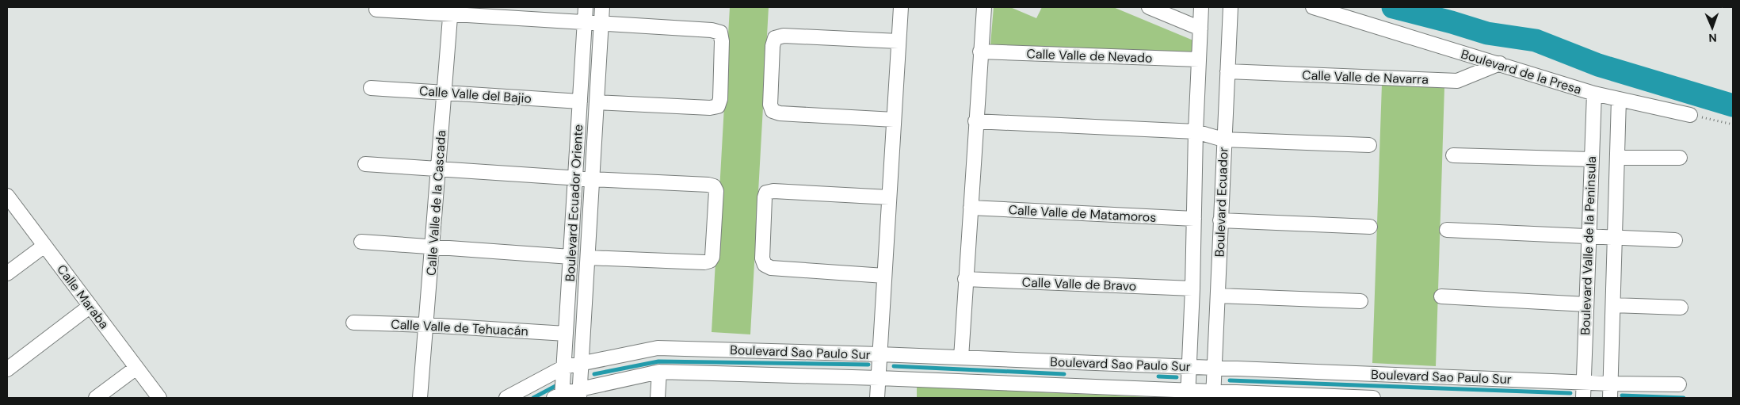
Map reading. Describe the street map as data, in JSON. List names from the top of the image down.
{
  "streets": {
    "street": [
      "Calle Valle de Nevado",
      "Boulevard de la Presa",
      "Calle Valle de Navarra",
      "Calle Valle del Bajio",
      "Boulevard Ecuador",
      "Calle Valle de la Cascada",
      "Boulevard Ecuador Oriente",
      "Calle Valle de Matamoros",
      "Boulevard Valle de la Peninsula",
      "Calle Valle de Bravo",
      "Calle Maraba",
      "Calle Valle de Tehuacán",
      "Boulevard Sao Paulo Sur"
    ]
  },
  "crossings": [
    ["Calle Valle de Nevado", "Boulevard Ecuador"],
    ["Boulevard de la Presa", "Calle Valle de Navarra"],
    ["Boulevard de la Presa", "Boulevard Valle de la Peninsula"],
    ["Calle Valle de Navarra", "Boulevard Ecuador"],
    ["Calle Valle del Bajio", "Calle Valle de la Cascada"],
    ["Calle Valle del Bajio", "Boulevard Ecuador Oriente"],
    ["Boulevard Ecuador", "Calle Valle de Matamoros"],
    ["Boulevard Ecuador", "Calle Valle de Bravo"],
    ["Boulevard Ecuador", "Boulevard Sao Paulo Sur"],
    ["Calle Valle de la Cascada", "Calle Valle de Tehuacán"],
    ["Boulevard Ecuador Oriente", "Calle Valle de Tehuacán"],
    ["Boulevard Ecuador Oriente", "Boulevard Sao Paulo Sur"],
    ["Boulevard Valle de la Peninsula", "Boulevard Sao Paulo Sur"]
  ],
  "north": "bottom"
}
